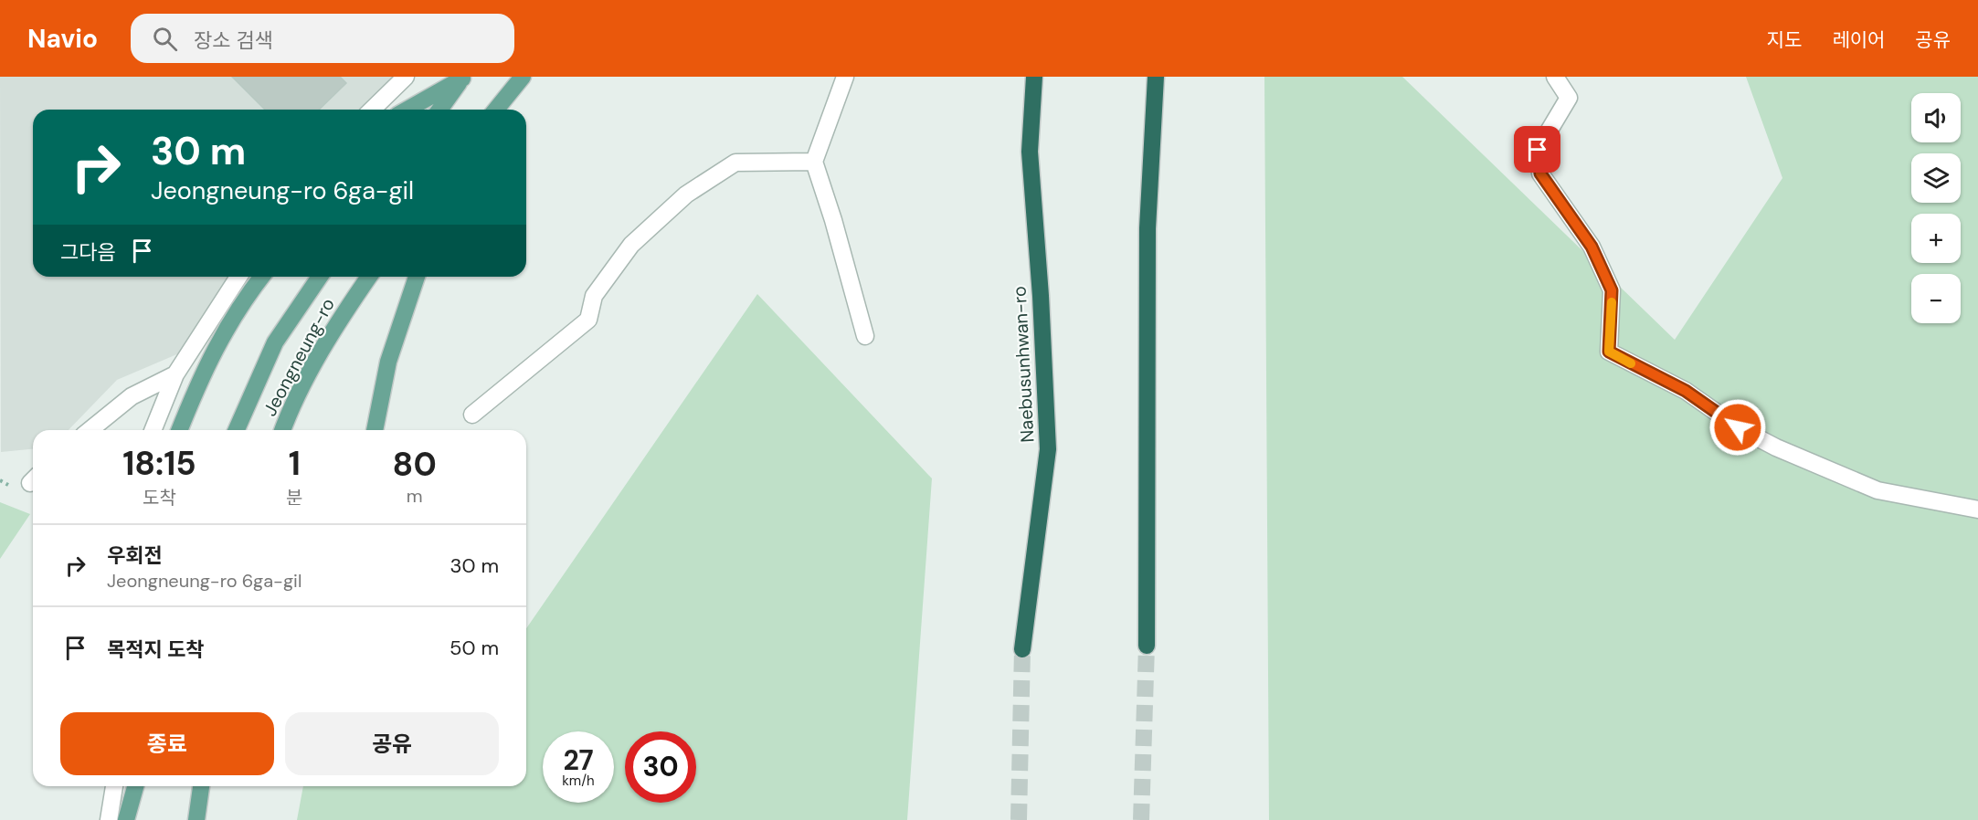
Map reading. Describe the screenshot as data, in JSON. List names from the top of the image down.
{
  "streets": {
    "highway": ["Naebusunhwan-ro"],
    "main road": ["Jeongneung-ro"]
  },
  "page": {
    "header": "Navio",
    "search": "장소 검색",
    "nav": ["지도", "레이어", "공유"],
    "map_buttons": ["+", "−"],
    "turn": ["30 m", "Jeongneung-ro 6ga-gil"],
    "then": "그다음",
    "eta": [
      "18:15",
      "도착",
      "1",
      "분",
      "80",
      "m"
    ],
    "list": [
      {
        "name": "우회전",
        "note": "Jeongneung-ro 6ga-gil",
        "value": "30 m"
      },
      {
        "name": "목적지 도착",
        "value": "50 m"
      }
    ],
    "buttons": ["종료", "공유"],
    "speed": "27 km/h",
    "limit": "30"
  }
}
